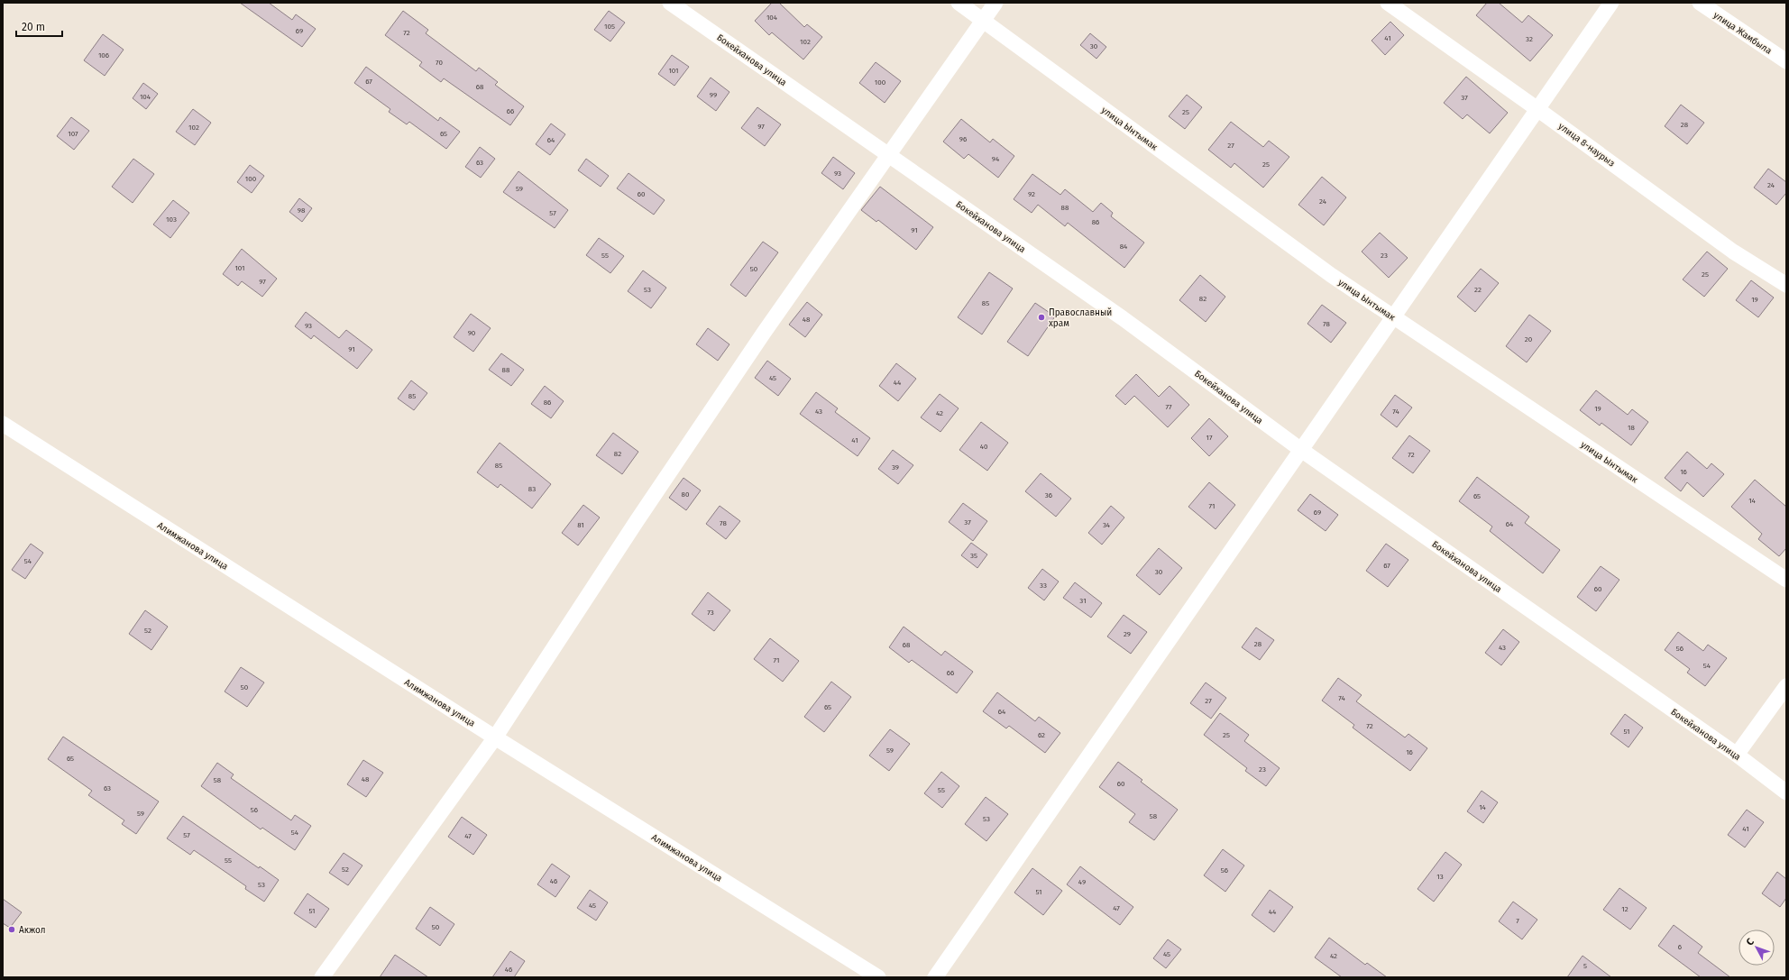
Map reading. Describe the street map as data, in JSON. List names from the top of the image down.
{
  "streets": {
    "street": [
      "улица Жамбыла",
      "Бокейханова улица",
      "улица Ынтымак",
      "улица 8-наурыз",
      "Алимжанова улица"
    ]
  },
  "places": ["Православный храм", "Акжол"],
  "house_numbers": [
    "104",
    "105",
    "69",
    "72",
    "41",
    "32",
    "102",
    "30",
    "106",
    "70",
    "101",
    "67",
    "100",
    "68",
    "99",
    "104",
    "37",
    "66",
    "25",
    "28",
    "97",
    "102",
    "107",
    "65",
    "96",
    "64",
    "27",
    "94",
    "63",
    "25",
    "93",
    "100",
    "24",
    "59",
    "60",
    "92",
    "24",
    "88",
    "98",
    "57",
    "103",
    "86",
    "91",
    "84",
    "55",
    "23",
    "101",
    "50",
    "25",
    "97",
    "53",
    "22",
    "82",
    "19",
    "85",
    "48",
    "78",
    "93",
    "90",
    "20",
    "91",
    "88",
    "45",
    "44",
    "85",
    "86",
    "77",
    "19",
    "43",
    "74",
    "42",
    "18",
    "17",
    "41",
    "40",
    "82",
    "72",
    "85",
    "39",
    "16",
    "83",
    "80",
    "36",
    "65",
    "14",
    "71",
    "69",
    "37",
    "78",
    "64",
    "81",
    "34",
    "35",
    "54",
    "67",
    "30",
    "33",
    "60",
    "31",
    "73",
    "52",
    "29",
    "28",
    "68",
    "43",
    "56",
    "71",
    "54",
    "66",
    "50",
    "74",
    "27",
    "65",
    "64",
    "72",
    "51",
    "62",
    "25",
    "59",
    "16",
    "65",
    "23",
    "48",
    "58",
    "60",
    "63",
    "55",
    "14",
    "56",
    "59",
    "58",
    "53",
    "41",
    "54",
    "57",
    "47",
    "55",
    "52",
    "56",
    "13",
    "46",
    "49",
    "53",
    "51",
    "45",
    "47",
    "12",
    "51",
    "44",
    "7",
    "50",
    "6",
    "45",
    "42",
    "5",
    "46"
  ],
  "scale_bar": "20 m",
  "north": "top left"
}
